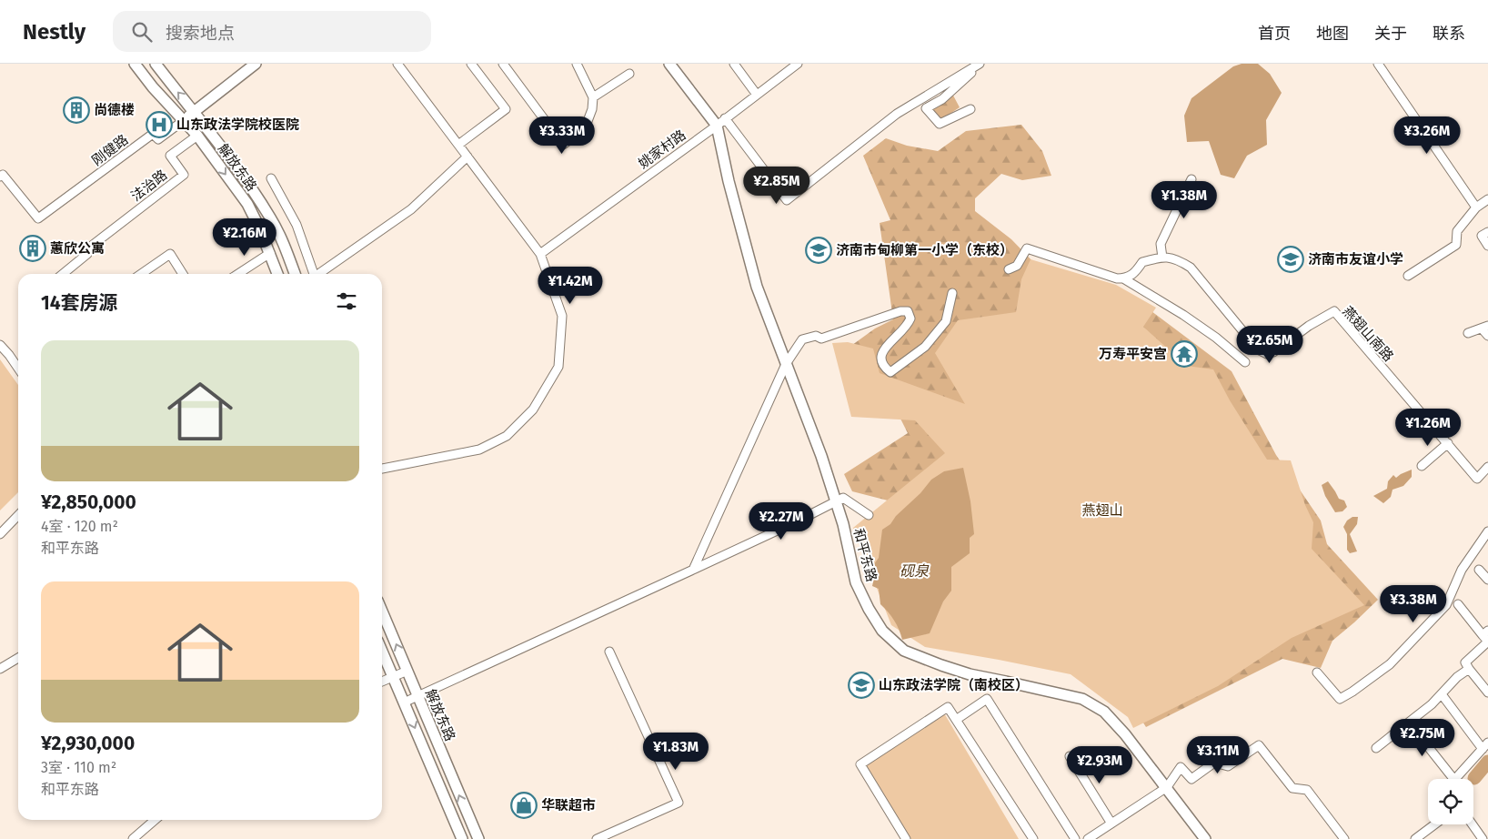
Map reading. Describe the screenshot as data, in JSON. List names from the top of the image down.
{
  "streets": {
    "main road": ["解放东路", "和平东路"],
    "street": [
      "姚家村路",
      "刚健路",
      "法治路",
      "燕翅山南路"
    ]
  },
  "crossings": [
    ["姚家村路", "和平东路"],
    ["刚健路", "解放东路"],
    ["解放东路", "法治路"]
  ],
  "water": ["砚泉"],
  "parks": ["燕翅山"],
  "places": {
    "building": ["尚德楼", "蕙欣公寓"],
    "hospital": ["山东政法学院校医院"],
    "school or university": ["济南市甸柳第一小学（东校）", "济南市友谊小学", "山东政法学院（南校区）"],
    "temple": ["万寿平安宫"],
    "shop": ["华联超市"]
  },
  "page": {
    "header": "Nestly",
    "search": "搜索地点",
    "nav": [
      "首页",
      "地图",
      "关于",
      "联系"
    ],
    "price": [
      "¥3.33M",
      "¥3.26M",
      "¥2.85M",
      "¥1.38M",
      "¥2.16M",
      "¥1.42M",
      "¥2.65M",
      "¥1.26M",
      "¥2.27M",
      "¥3.38M",
      "¥2.75M",
      "¥1.83M",
      "¥3.11M",
      "¥2.93M"
    ],
    "heading": "14套房源",
    "list": [
      {
        "name": "¥2,850,000",
        "note": "4室 · 120 m² · 和平东路"
      },
      {
        "name": "¥2,930,000",
        "note": "3室 · 110 m² · 和平东路"
      }
    ]
  }
}
